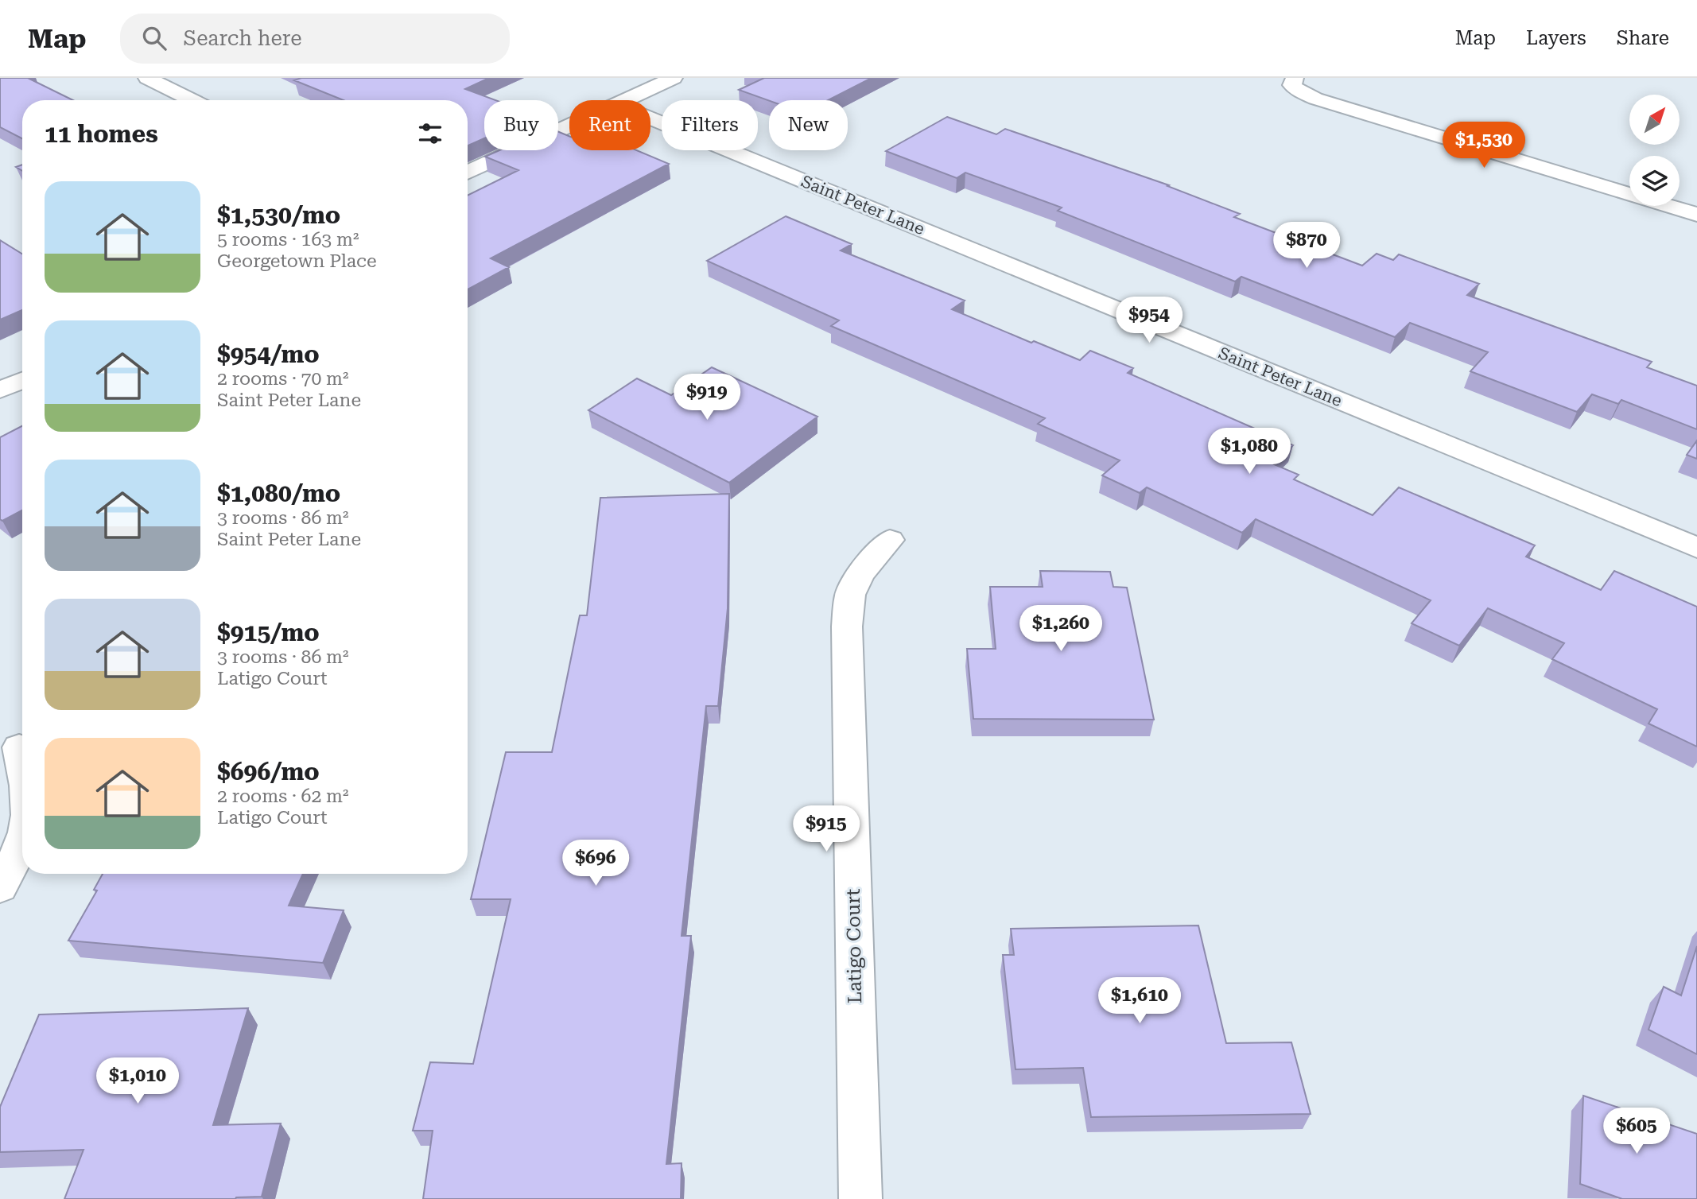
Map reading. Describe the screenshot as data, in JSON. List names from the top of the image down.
{
  "streets": {
    "street": ["Saint Peter Lane", "Latigo Court"]
  },
  "north": "top right",
  "page": {
    "header": "Map",
    "search": "Search here",
    "nav": ["Map", "Layers", "Share"],
    "chip": [
      "Buy",
      "Rent",
      "Filters",
      "New"
    ],
    "heading": "11 homes",
    "price": [
      "$1,530",
      "$870",
      "$954",
      "$919",
      "$1,080",
      "$1,260",
      "$915",
      "$696",
      "$1,610",
      "$1,010",
      "$605"
    ],
    "list": [
      {
        "name": "$1,530/mo",
        "note": "5 rooms · 163 m² · Georgetown Place"
      },
      {
        "name": "$954/mo",
        "note": "2 rooms · 70 m² · Saint Peter Lane"
      },
      {
        "name": "$1,080/mo",
        "note": "3 rooms · 86 m² · Saint Peter Lane"
      },
      {
        "name": "$915/mo",
        "note": "3 rooms · 86 m² · Latigo Court"
      },
      {
        "name": "$696/mo",
        "note": "2 rooms · 62 m² · Latigo Court"
      }
    ]
  }
}
